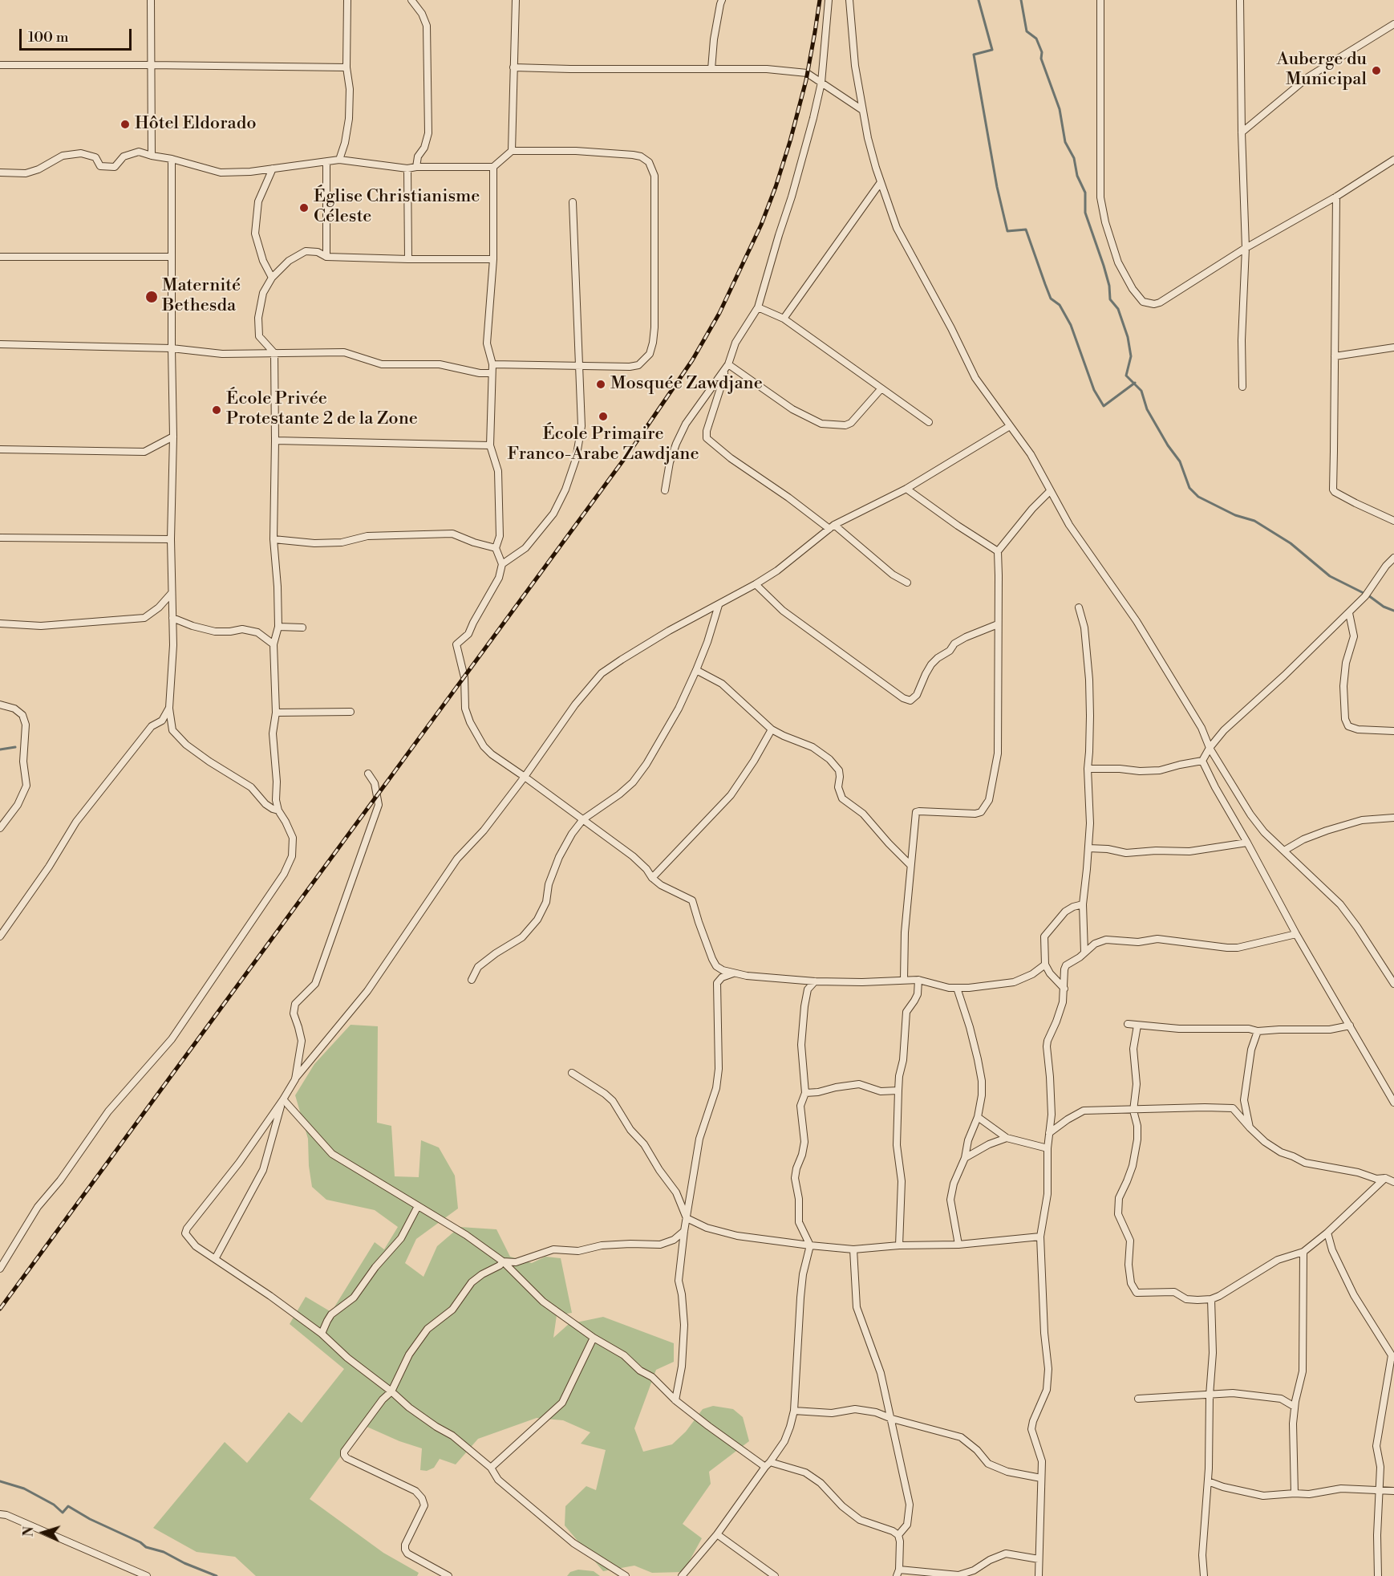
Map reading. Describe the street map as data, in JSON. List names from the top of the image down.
{
  "places": [
    "Auberge du Municipal",
    "Hôtel Eldorado",
    "Église Christianisme Céleste",
    "Maternité Bethesda",
    "Mosquée Zawdjane",
    "École Privée Protestante 2 de la Zone",
    "École Primaire Franco-Arabe Zawdjane"
  ],
  "scale_bar": "100 m",
  "north": "left"
}
